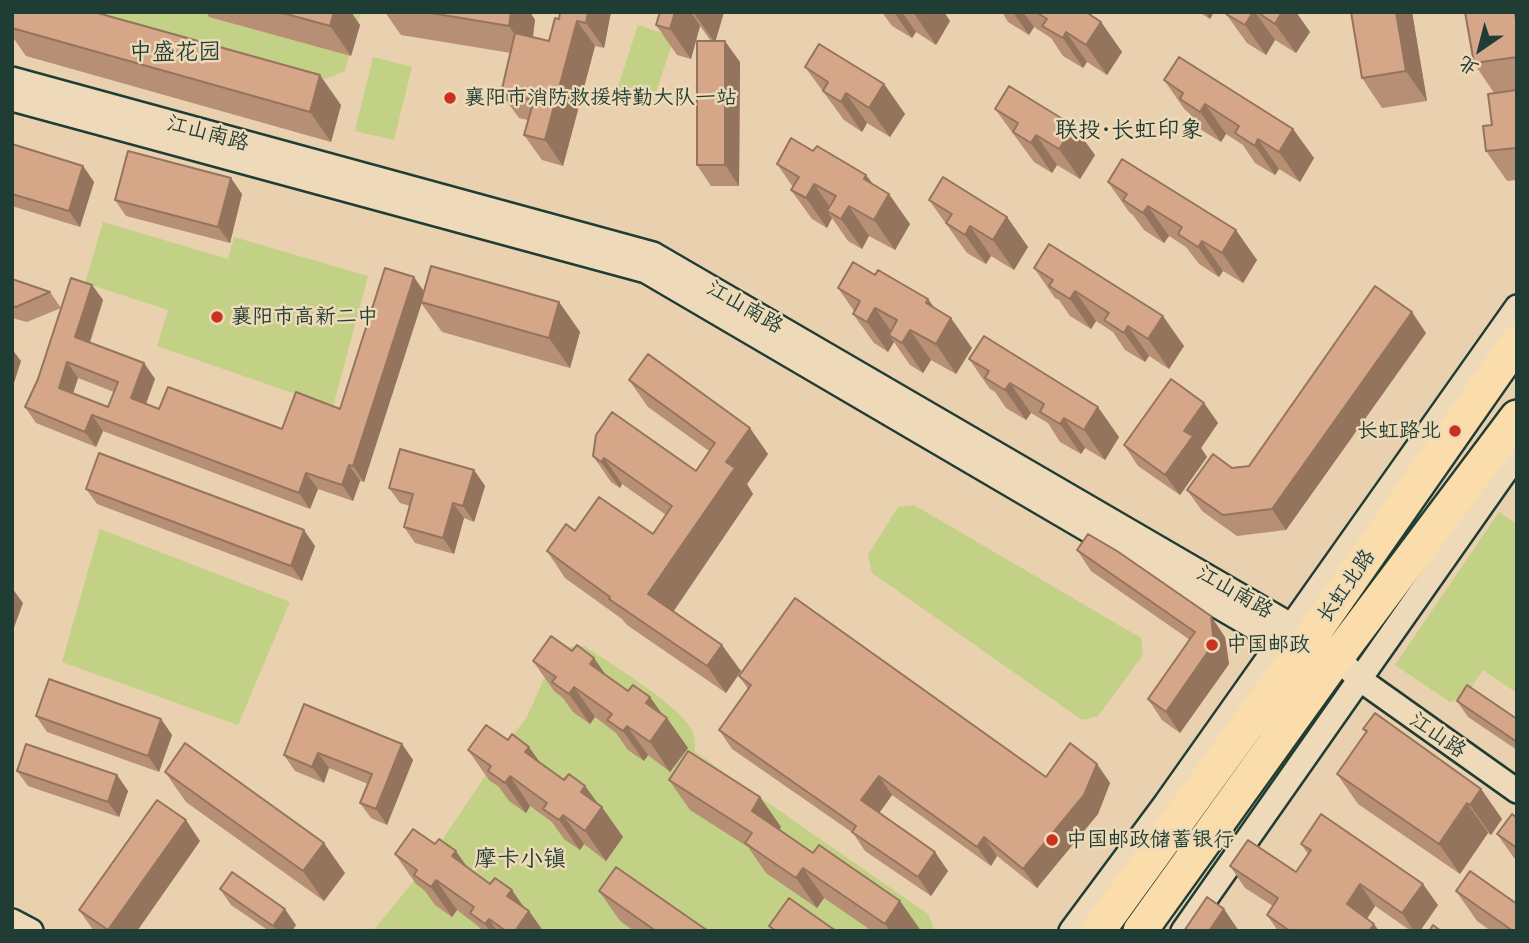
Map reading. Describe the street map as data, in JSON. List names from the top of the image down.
{
  "streets": {
    "highway": ["长虹北路"],
    "street": ["江山南路", "江山路"]
  },
  "crossings": [
    ["江山南路", "长虹北路"],
    ["江山南路", "江山路"],
    ["长虹北路", "江山路"]
  ],
  "districts": ["中盛花园", "联投·长虹印象", "摩卡小镇"],
  "places": [
    "襄阳市消防救援特勤大队一站",
    "襄阳市高新二中",
    "长虹路北",
    "中国邮政",
    "中国邮政储蓄银行"
  ],
  "north": "bottom left"
}
